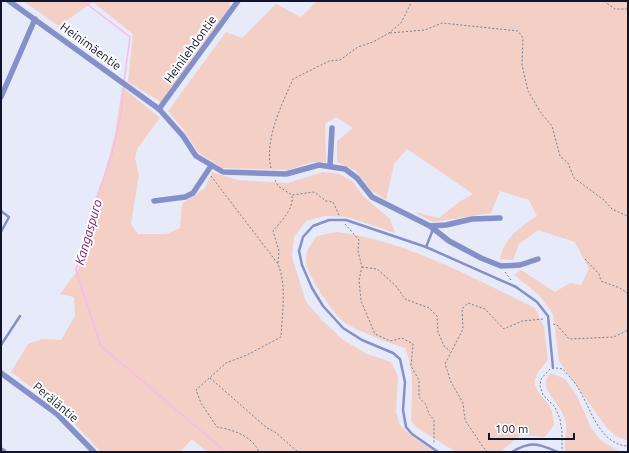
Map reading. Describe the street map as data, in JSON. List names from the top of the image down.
{
  "streets": {
    "street": ["Heinimäentie", "Heinilehdontie", "Peräläntie"]
  },
  "crossings": [
    ["Heinimäentie", "Heinilehdontie"]
  ],
  "water": ["Kangaspuro"],
  "scale_bar": "100 m"
}
